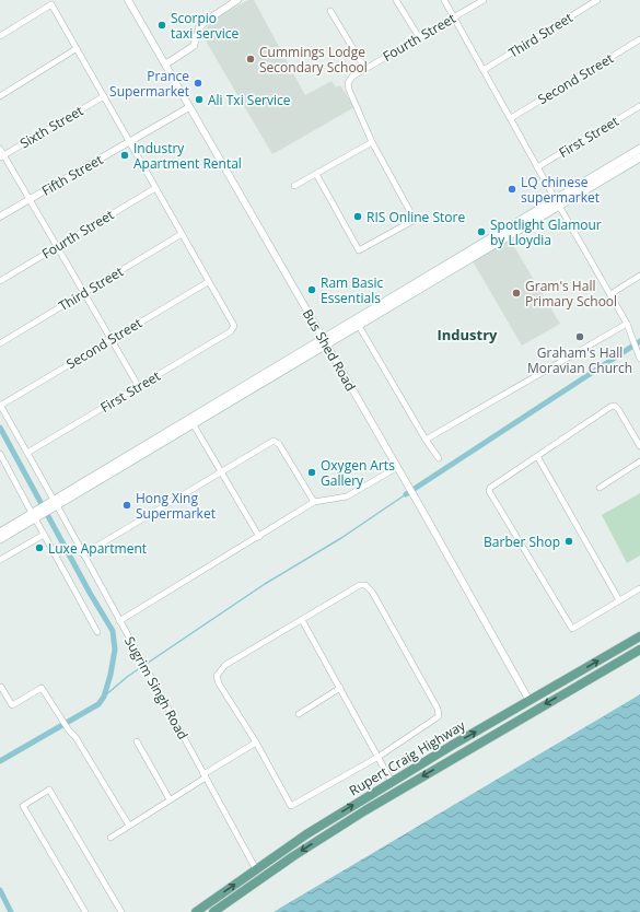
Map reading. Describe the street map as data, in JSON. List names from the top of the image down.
{
  "streets": {
    "main road": ["Rupert Craig Highway"],
    "street": [
      "Third Street",
      "Fourth Street",
      "Second Street",
      "Sixth Street",
      "First Street",
      "Fifth Street",
      "Bus Shed Road",
      "Sugrim Singh Road"
    ]
  },
  "crossings": [
    ["Second Street", "First Street"],
    ["Second Street", "Sugrim Singh Road"],
    ["First Street", "Sugrim Singh Road"],
    ["Fifth Street", "Bus Shed Road"],
    ["Bus Shed Road", "Rupert Craig Highway"],
    ["Sugrim Singh Road", "Rupert Craig Highway"]
  ],
  "districts": ["Industry"],
  "places": [
    "Scorpio taxi service",
    "Cummings Lodge Secondary School",
    "Prance Supermarket",
    "Ali Txi Service",
    "Industry Apartment Rental",
    "LQ chinese supermarket",
    "RIS Online Store",
    "Spotlight Glamour by Lloydia",
    "Ram Basic Essentials",
    "Gram's Hall Primary School",
    "Graham's Hall Moravian Church",
    "Oxygen Arts Gallery",
    "Hong Xing Supermarket",
    "Barber Shop",
    "Luxe Apartment"
  ]
}
